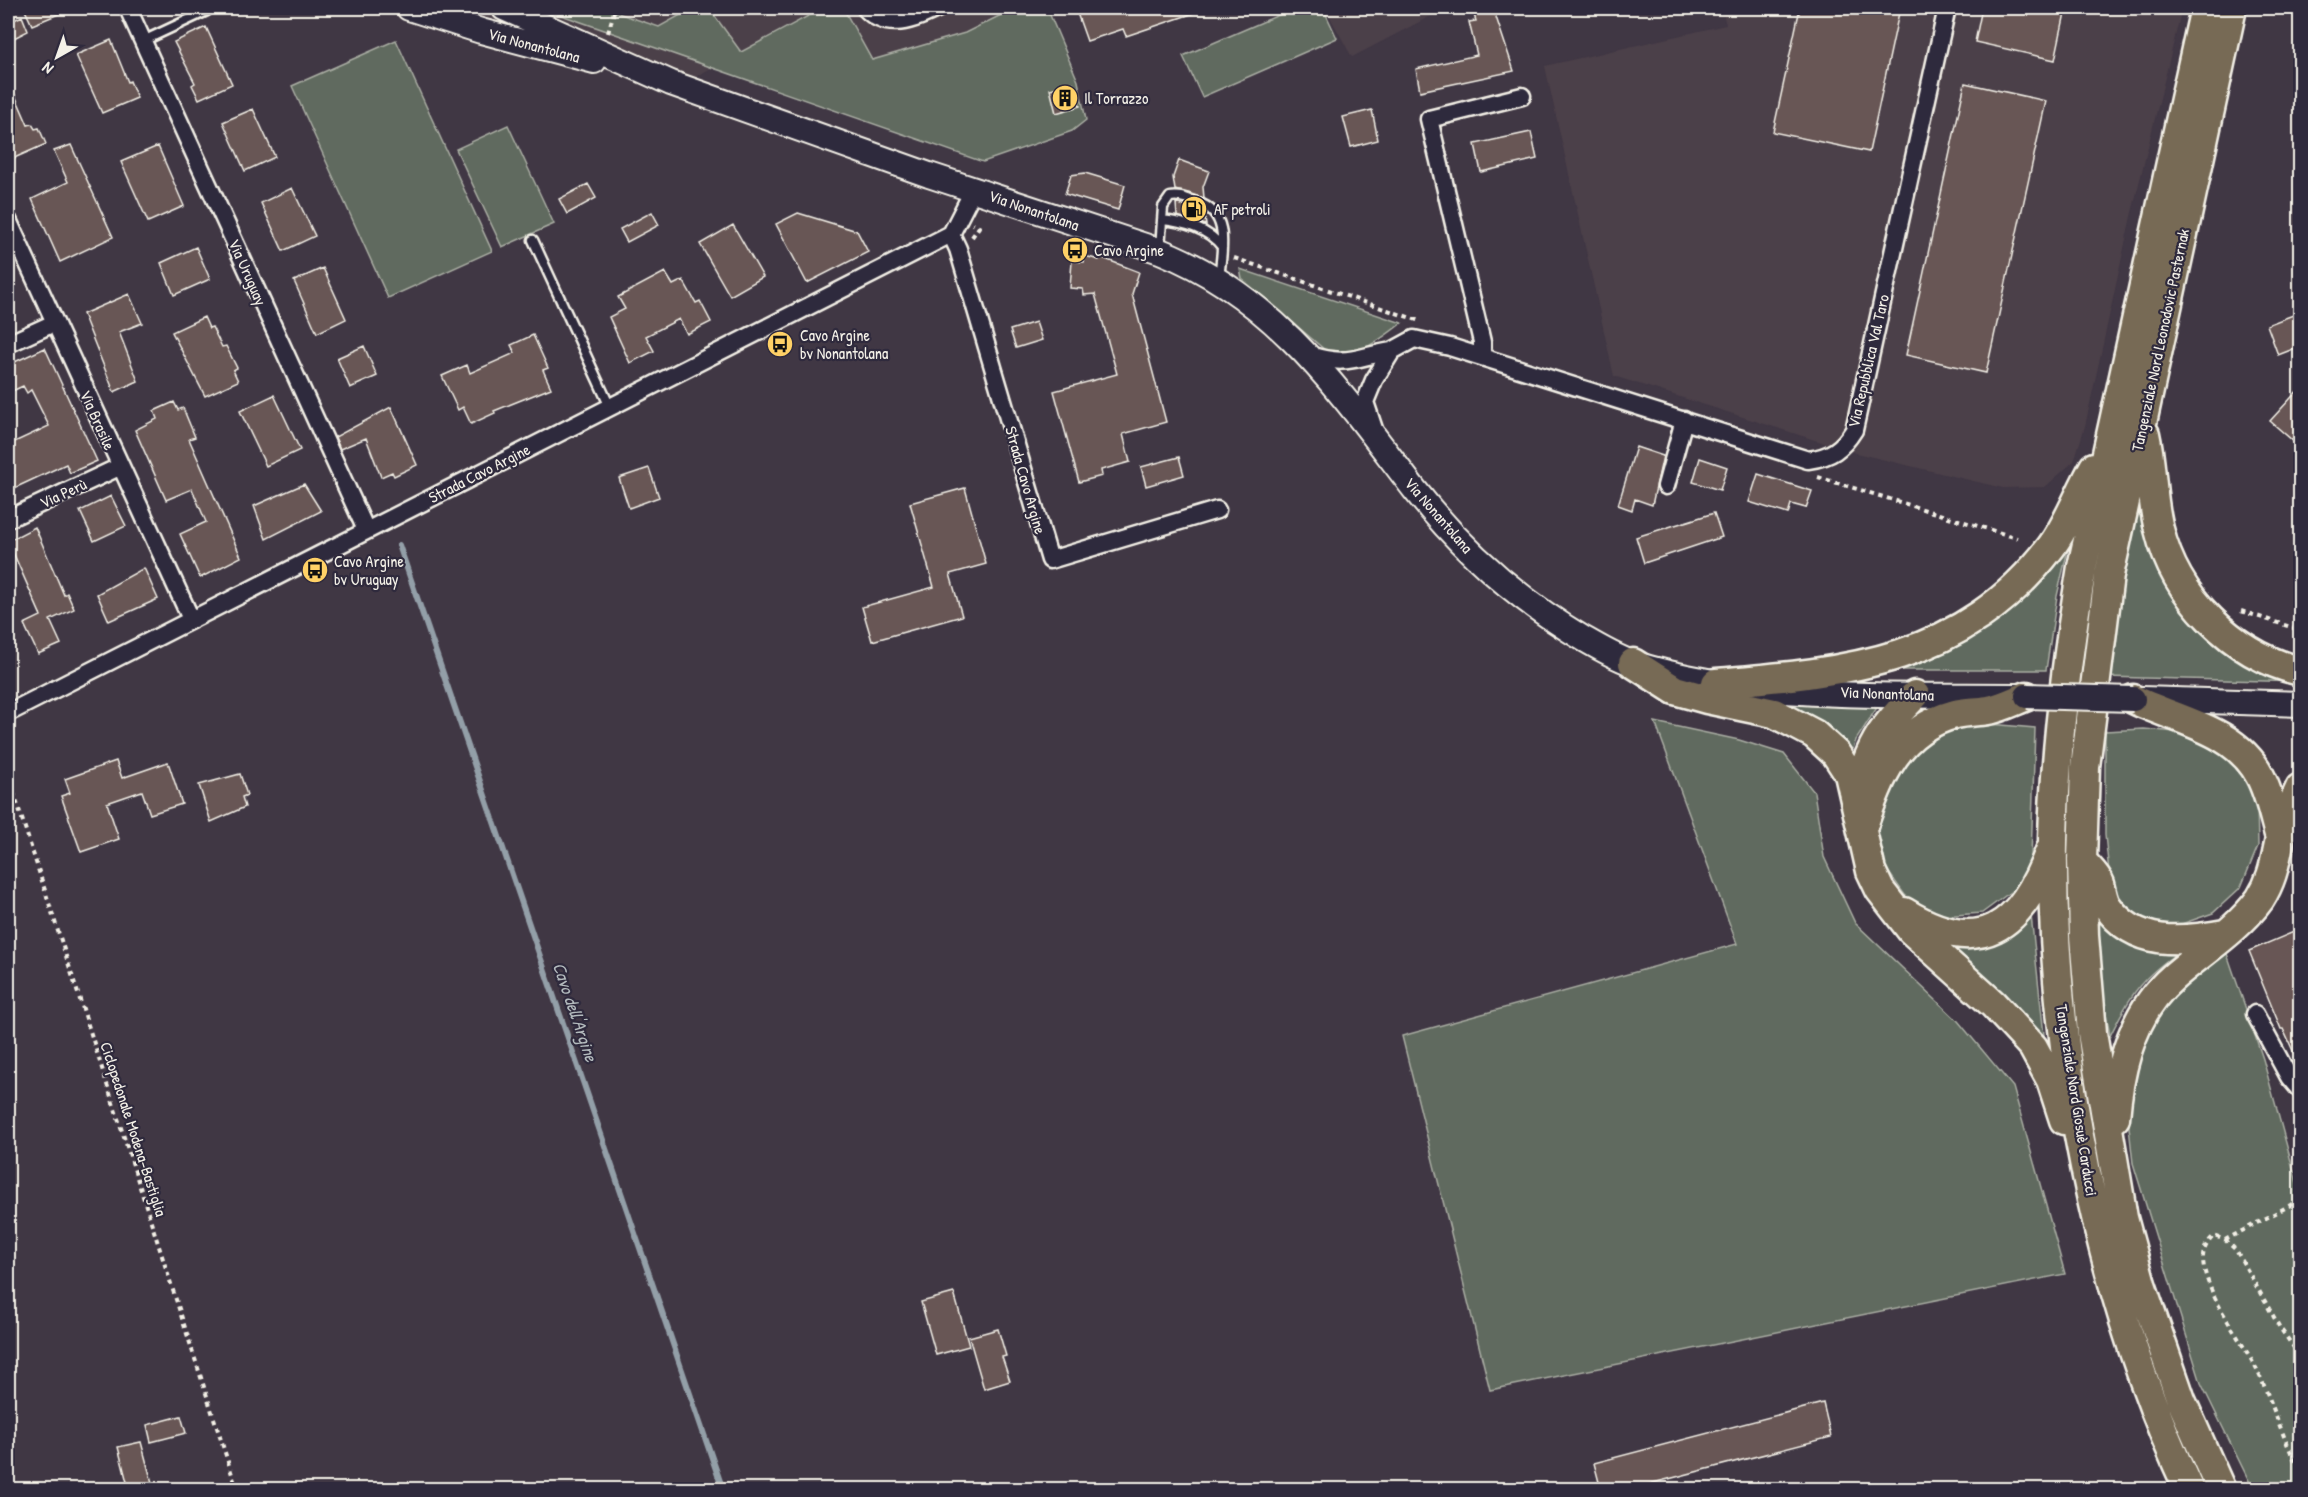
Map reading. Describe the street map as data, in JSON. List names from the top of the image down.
{
  "streets": {
    "highway": ["Tangenziale Nord Leonodovic Pasternak", "Tangenziale Nord Giosuè Carducci"],
    "main road": ["Via Nonantolana"],
    "street": [
      "Via Uruguay",
      "Via Repubblica Val Taro",
      "Via Brasile",
      "Strada Cavo Argine",
      "Via Perù"
    ],
    "path": ["Ciclopedonale Modena-Bastiglia"]
  },
  "crossings": [
    ["Via Nonantolana", "Via Repubblica Val Taro"],
    ["Via Uruguay", "Strada Cavo Argine"],
    ["Tangenziale Nord Leonodovic Pasternak", "Tangenziale Nord Giosuè Carducci"],
    ["Via Brasile", "Strada Cavo Argine"],
    ["Via Brasile", "Via Perù"]
  ],
  "water": ["Cavo dell'Argine"],
  "places": {
    "building": ["Il Torrazzo"],
    "fuel station": ["AF petroli"],
    "bus stop": ["Cavo Argine", "Cavo Argine bv Nonantolana", "Cavo Argine bv Uruguay"]
  },
  "north": "bottom left"
}
